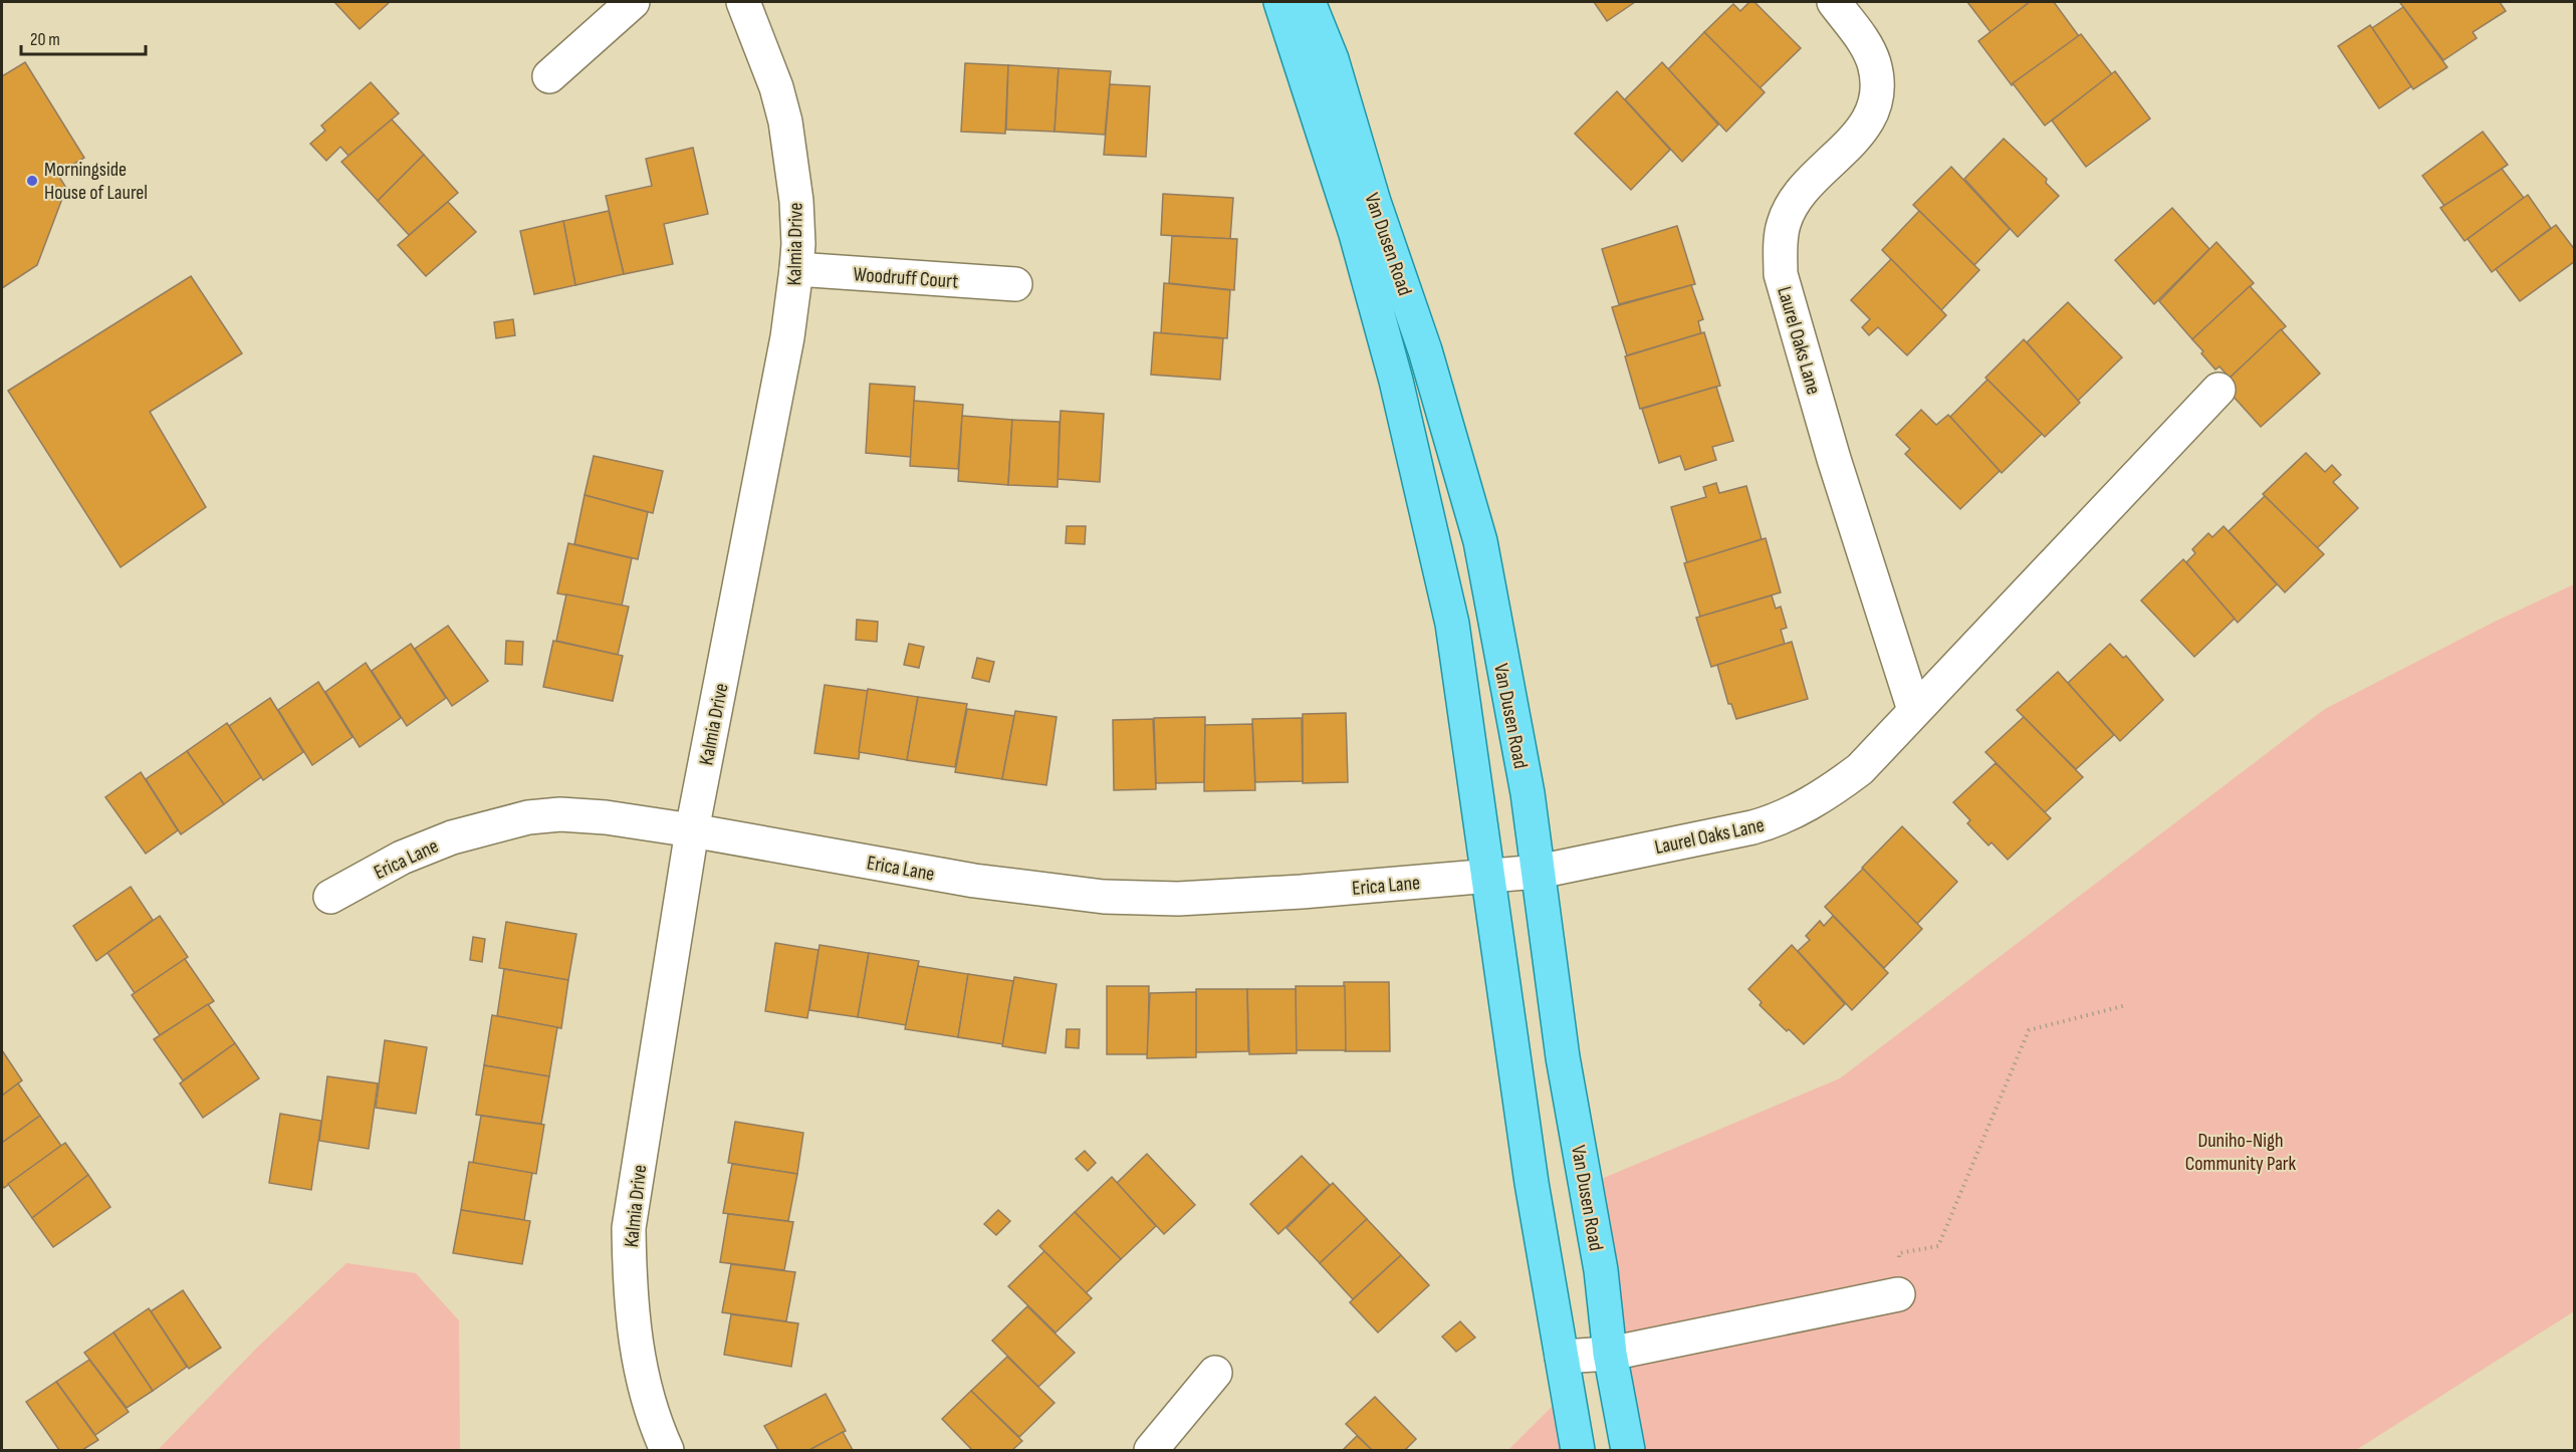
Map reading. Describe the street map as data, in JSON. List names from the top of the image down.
{
  "streets": {
    "main road": ["Van Dusen Road"],
    "street": [
      "Kalmia Drive",
      "Woodruff Court",
      "Laurel Oaks Lane",
      "Erica Lane"
    ]
  },
  "crossings": [
    ["Kalmia Drive", "Woodruff Court"],
    ["Kalmia Drive", "Erica Lane"],
    ["Van Dusen Road", "Laurel Oaks Lane"],
    ["Van Dusen Road", "Erica Lane"],
    ["Laurel Oaks Lane", "Erica Lane"]
  ],
  "parks": ["Duniho-Nigh Community Park"],
  "places": ["Morningside House of Laurel"],
  "scale_bar": "20 m"
}
